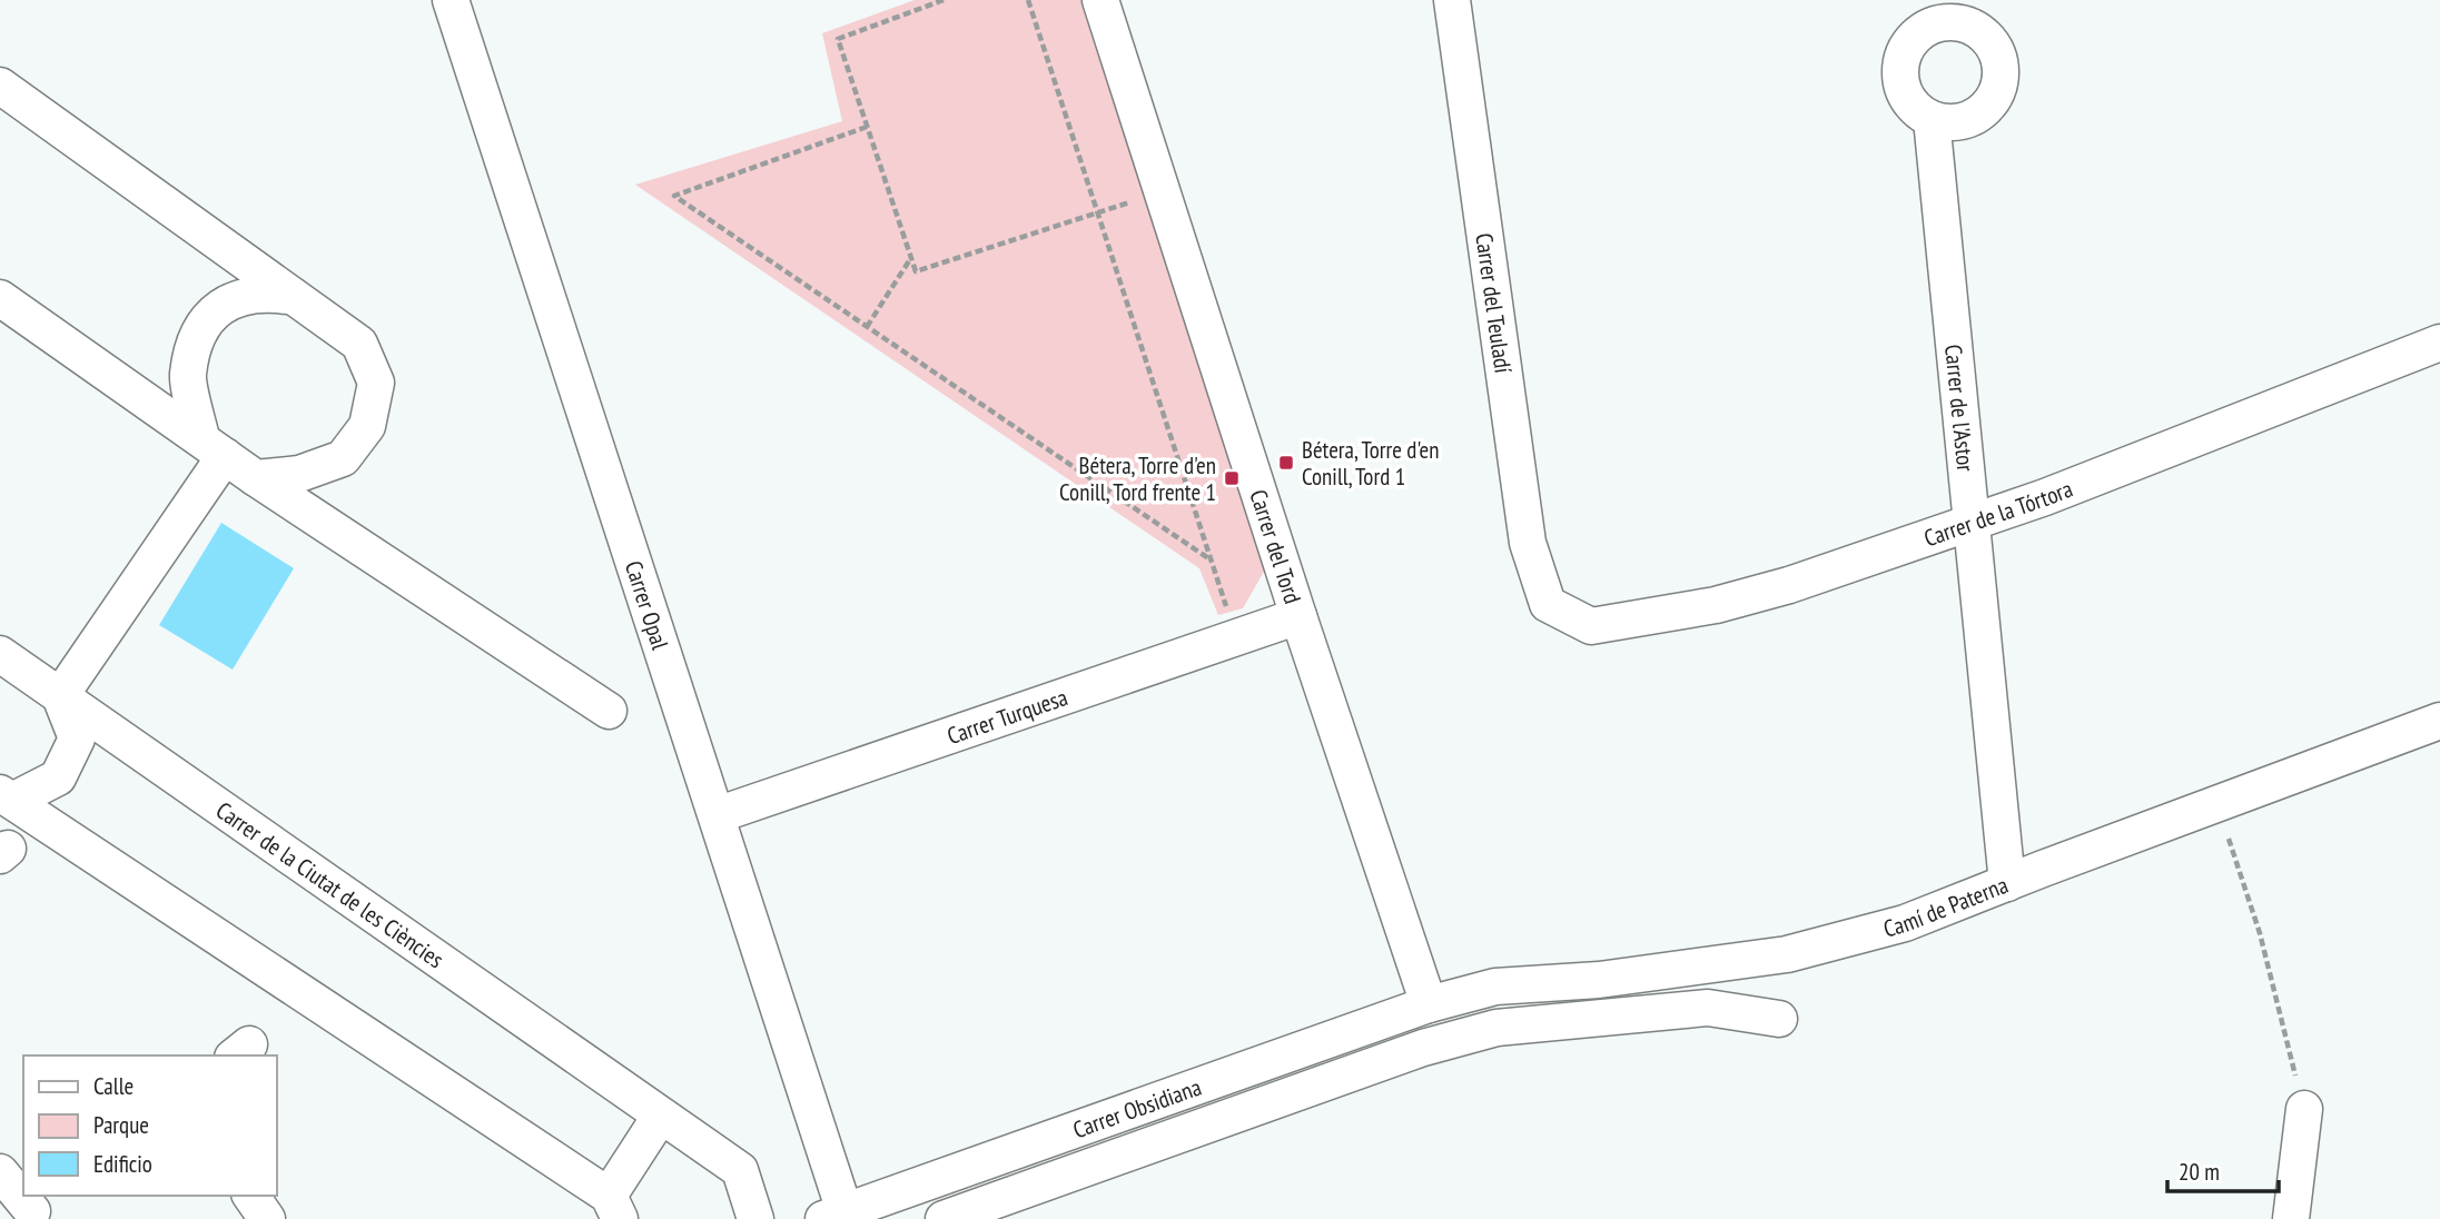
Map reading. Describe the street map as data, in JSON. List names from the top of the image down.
{
  "streets": {
    "street": [
      "Carrer del Teuladí",
      "Carrer de l'Astor",
      "Carrer de la Tórtora",
      "Carrer del Tord",
      "Carrer Opal",
      "Carrer Turquesa",
      "Carrer de la Ciutat de les Ciències",
      "Camí de Paterna",
      "Carrer Obsidiana"
    ]
  },
  "crossings": [
    ["Carrer del Teuladí", "Carrer de la Tórtora"],
    ["Carrer de l'Astor", "Carrer de la Tórtora"],
    ["Carrer de l'Astor", "Camí de Paterna"],
    ["Carrer del Tord", "Carrer Turquesa"],
    ["Carrer del Tord", "Camí de Paterna"],
    ["Carrer del Tord", "Carrer Obsidiana"],
    ["Carrer Opal", "Carrer Turquesa"],
    ["Carrer Opal", "Carrer Obsidiana"],
    ["Camí de Paterna", "Carrer Obsidiana"]
  ],
  "places": {
    "transit": ["Bétera, Torre d'en Conill, Tord 1", "Bétera, Torre d'en Conill, Tord frente 1"]
  },
  "legend": ["Calle", "Parque", "Edificio"],
  "scale_bar": "20 m"
}
